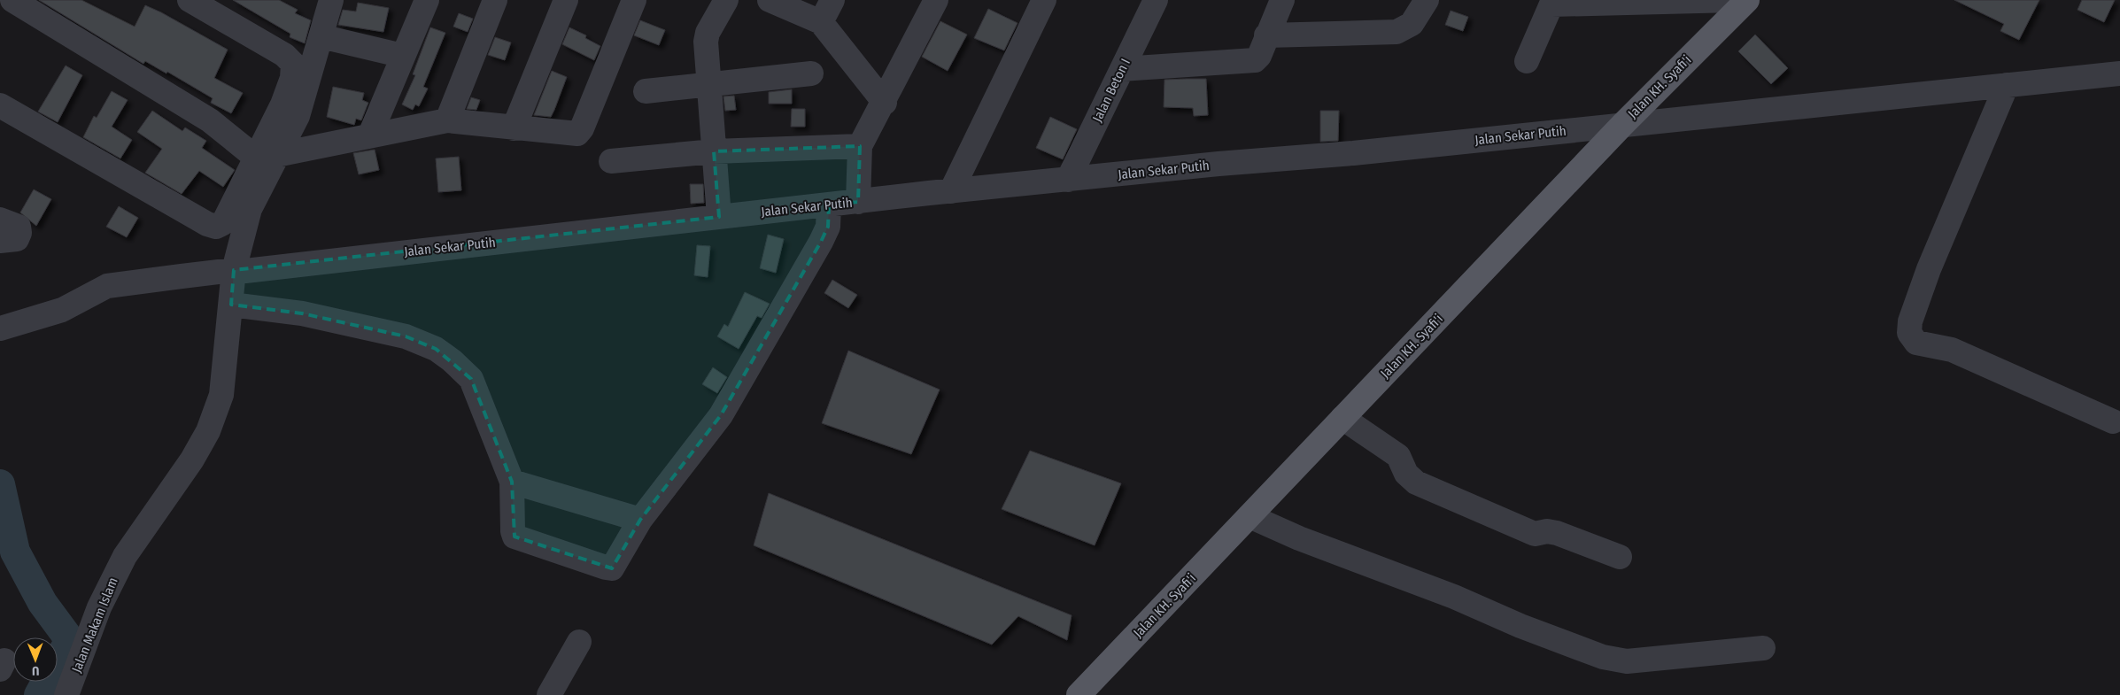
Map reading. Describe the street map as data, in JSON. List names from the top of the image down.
{
  "streets": {
    "main road": ["Jalan KH. Syafi'i"],
    "street": ["Jalan Beton I", "Jalan Sekar Putih", "Jalan Makam Islam"]
  },
  "crossings": [
    ["Jalan KH. Syafi'i", "Jalan Sekar Putih"],
    ["Jalan Beton I", "Jalan Sekar Putih"],
    ["Jalan Sekar Putih", "Jalan Makam Islam"]
  ],
  "north": "bottom"
}
